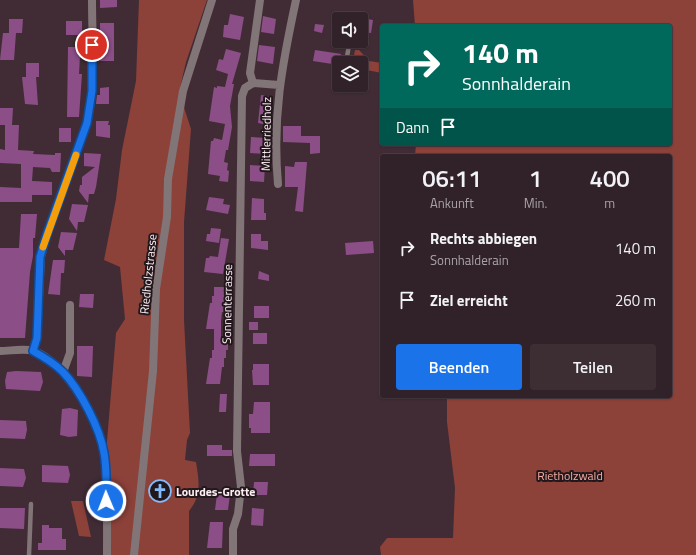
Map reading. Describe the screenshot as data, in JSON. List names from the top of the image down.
{
  "streets": {
    "street": ["Mittlerriedholz", "Riedholzstrasse", "Sonnenterrasse"]
  },
  "parks": ["Rietholzwald"],
  "places": {
    "church": ["Lourdes-Grotte"]
  },
  "page": {
    "turn": ["140 m", "Sonnhalderain"],
    "then": "Dann",
    "eta": [
      "06:11",
      "Ankunft",
      "1",
      "Min.",
      "400",
      "m"
    ],
    "list": [
      {
        "name": "Rechts abbiegen",
        "note": "Sonnhalderain",
        "value": "140 m"
      },
      {
        "name": "Ziel erreicht",
        "value": "260 m"
      }
    ],
    "buttons": ["Beenden", "Teilen"]
  }
}
